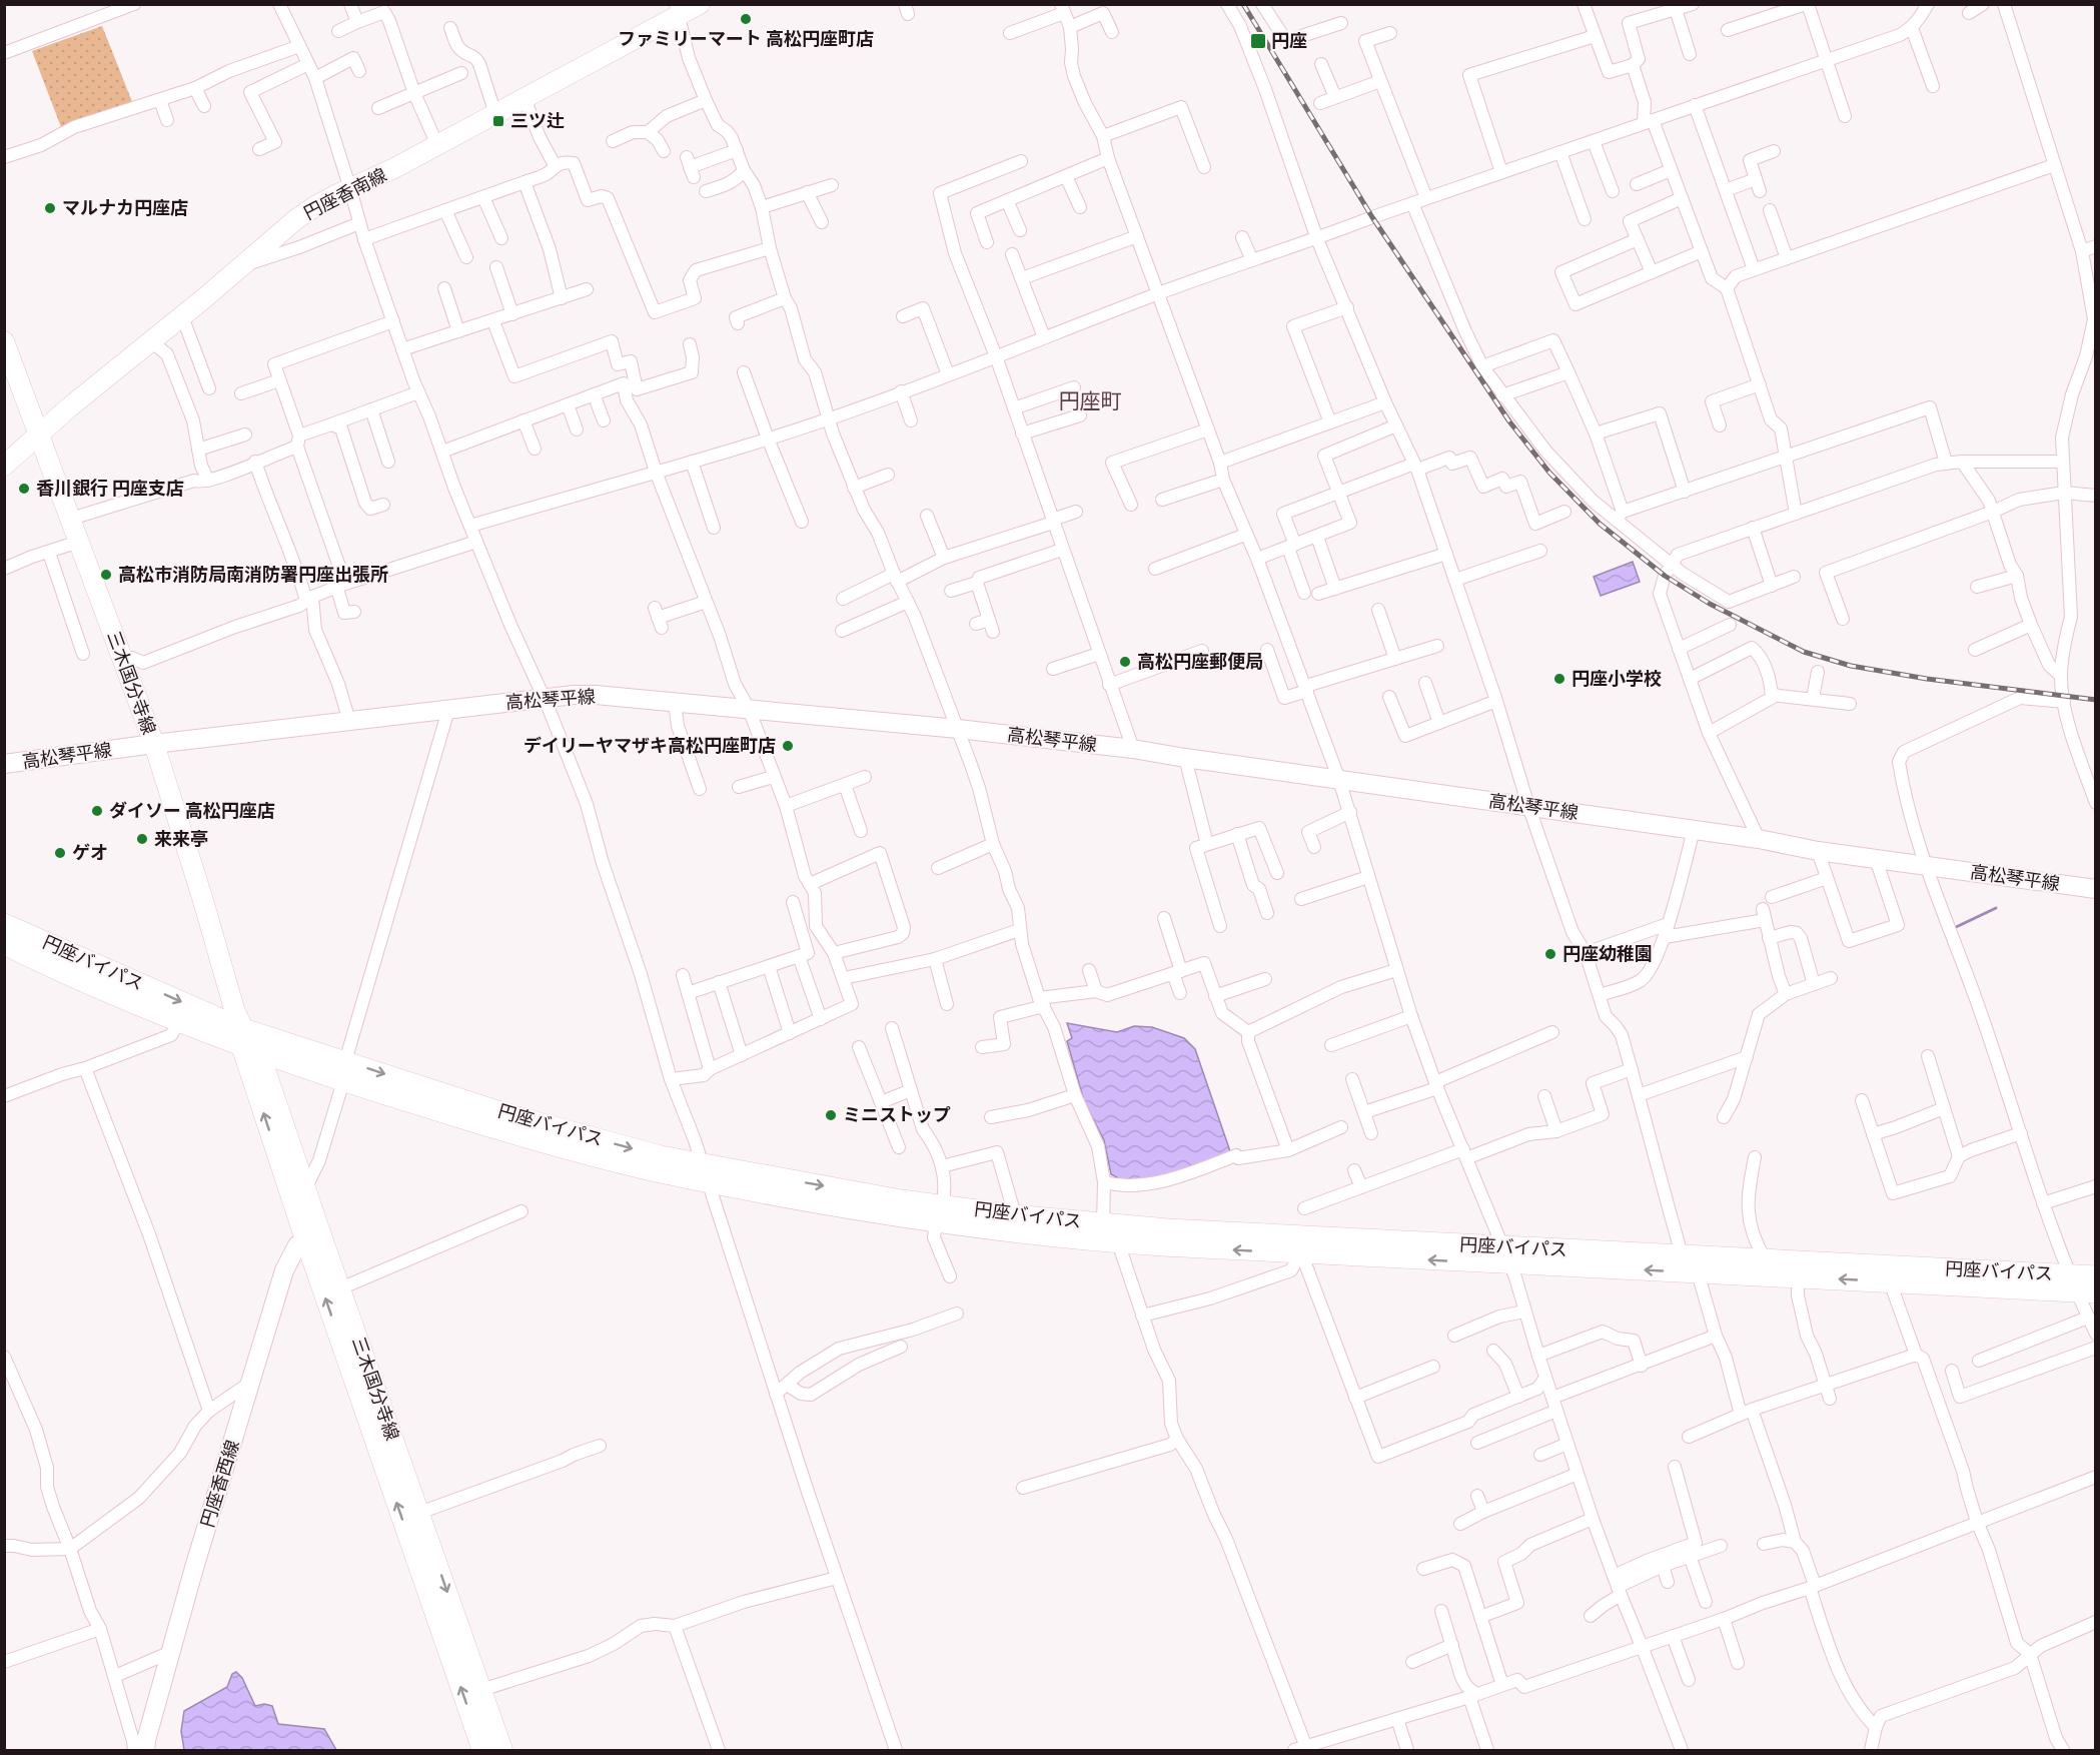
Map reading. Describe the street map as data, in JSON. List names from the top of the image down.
{
  "streets": {
    "highway": ["円座バイパス"],
    "main road": [
      "円座香南線",
      "三木国分寺線",
      "高松琴平線",
      "円座香西線"
    ]
  },
  "crossings": [
    ["円座香南線", "三木国分寺線"],
    ["三木国分寺線", "高松琴平線"],
    ["三木国分寺線", "円座バイパス"],
    ["三木国分寺線", "円座香西線"]
  ],
  "districts": ["円座町"],
  "places": {
    "other": [
      "ファミリーマート 高松円座町店",
      "マルナカ円座店",
      "香川銀行 円座支店",
      "高松市消防局南消防署円座出張所",
      "高松円座郵便局",
      "円座小学校",
      "デイリーヤマザキ高松円座町店",
      "ダイソー 高松円座店",
      "来来亭",
      "ゲオ",
      "円座幼稚園",
      "ミニストップ"
    ],
    "transit": ["円座", "三ツ辻"]
  }
}
